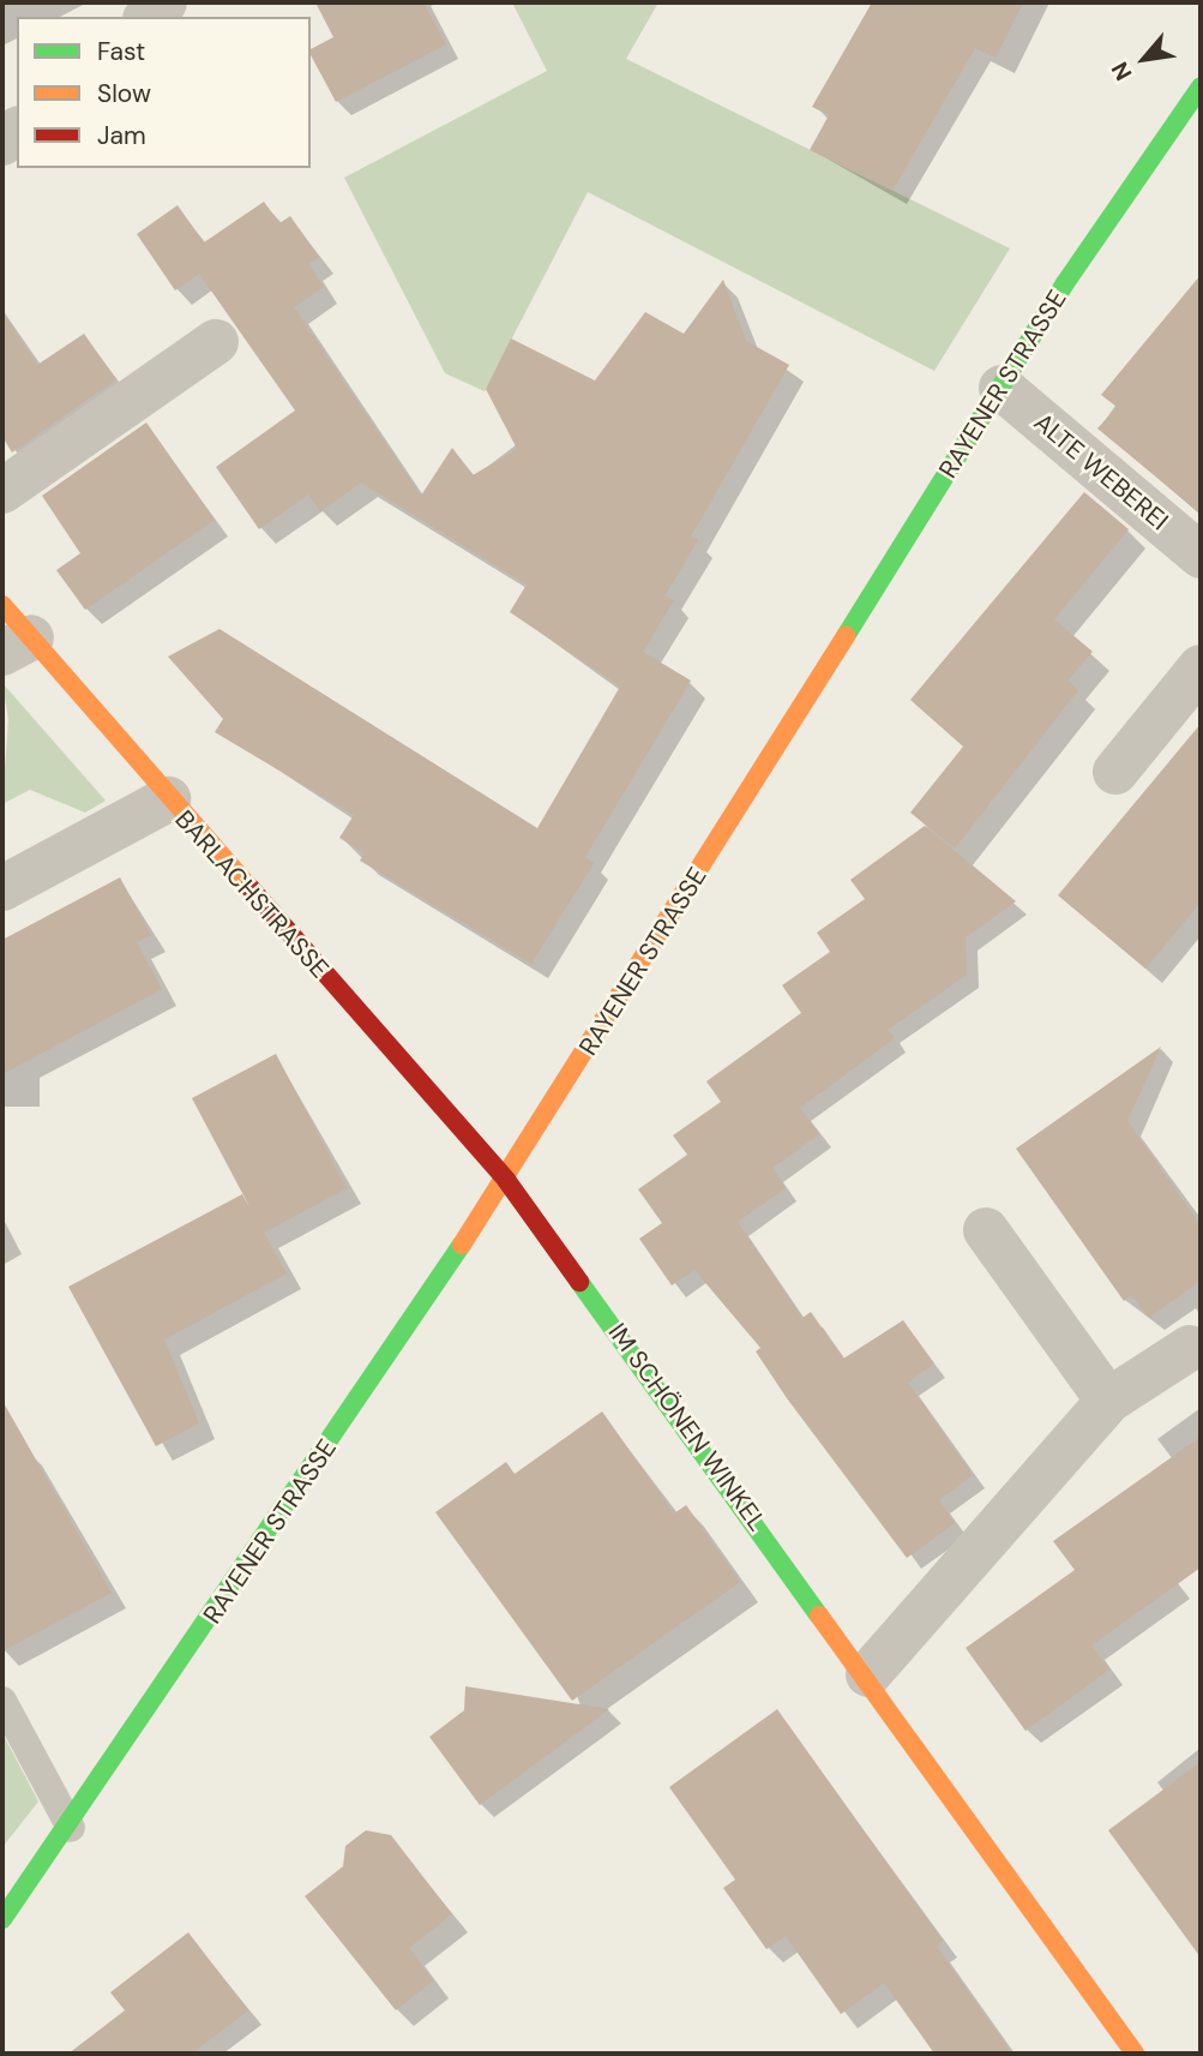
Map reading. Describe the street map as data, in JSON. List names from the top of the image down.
{
  "streets": {
    "street": [
      "RAYENER STRASSE",
      "ALTE WEBEREI",
      "BARLACHSTRASSE",
      "IM SCHÖNEN WINKEL"
    ]
  },
  "crossings": [
    ["RAYENER STRASSE", "ALTE WEBEREI"],
    ["RAYENER STRASSE", "BARLACHSTRASSE"],
    ["RAYENER STRASSE", "IM SCHÖNEN WINKEL"],
    ["BARLACHSTRASSE", "IM SCHÖNEN WINKEL"]
  ],
  "legend": ["Fast", "Slow", "Jam"],
  "north": "bottom left"
}
